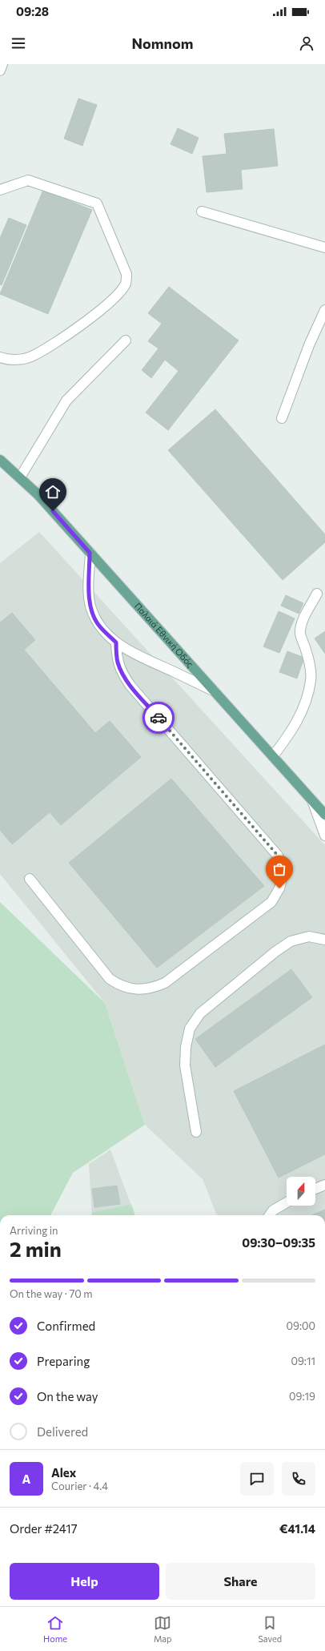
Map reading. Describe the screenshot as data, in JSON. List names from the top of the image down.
{
  "streets": {
    "main road": ["Παλαιά Εθνική Οδός"]
  },
  "north": "top",
  "page": {
    "status": "09:28",
    "header": "Nomnom",
    "heading": ["2 min", "Arriving in", "09:30–09:35"],
    "panel": [
      "Alex",
      "Courier · 4.4",
      "Order #2417",
      "€41.14"
    ],
    "bar": "On the way · 70 m",
    "list": [
      ["Confirmed", "09:00"],
      ["Preparing", "09:11"],
      ["On the way", "09:19"],
      "Delivered"
    ],
    "round": "A",
    "buttons": ["Help", "Share"],
    "tabs": ["Home", "Map", "Saved"]
  }
}
